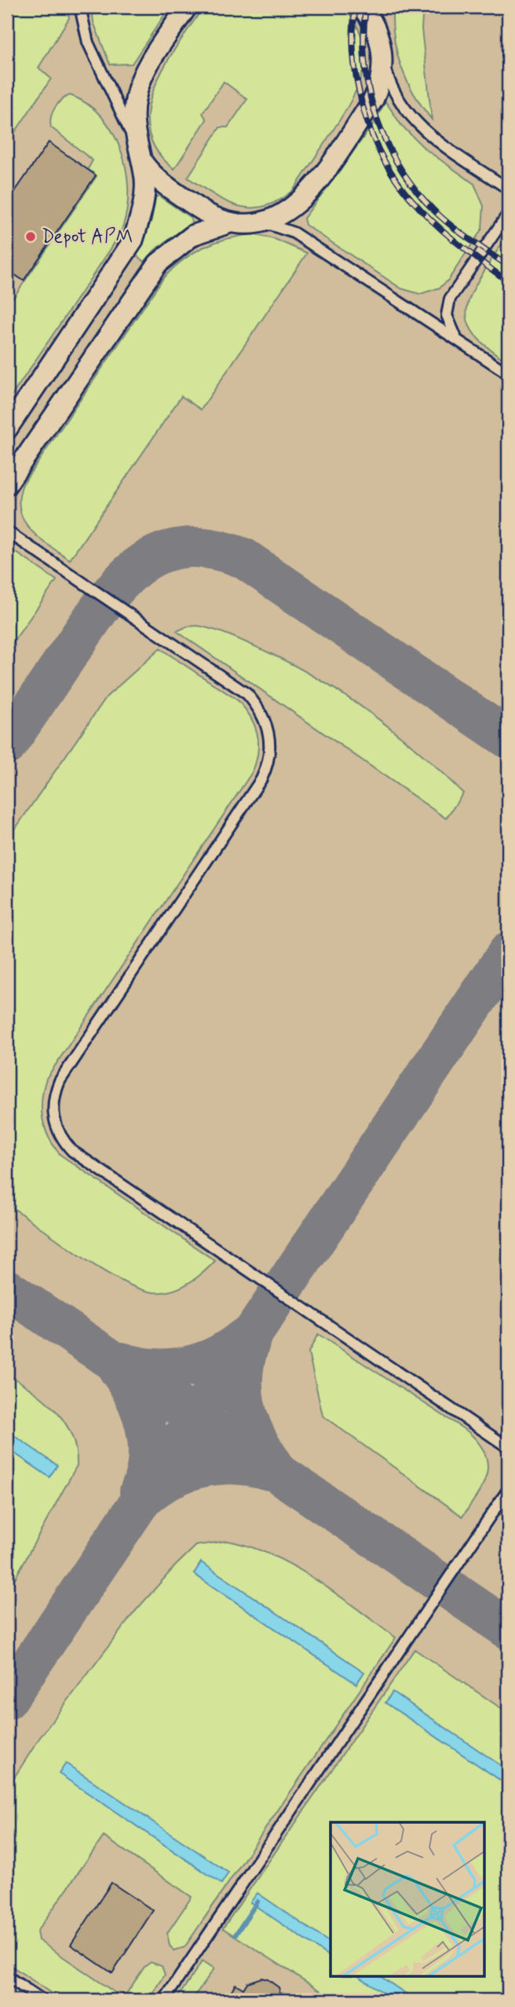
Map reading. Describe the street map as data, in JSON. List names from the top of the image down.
{
  "places": ["Depot APM"]
}
